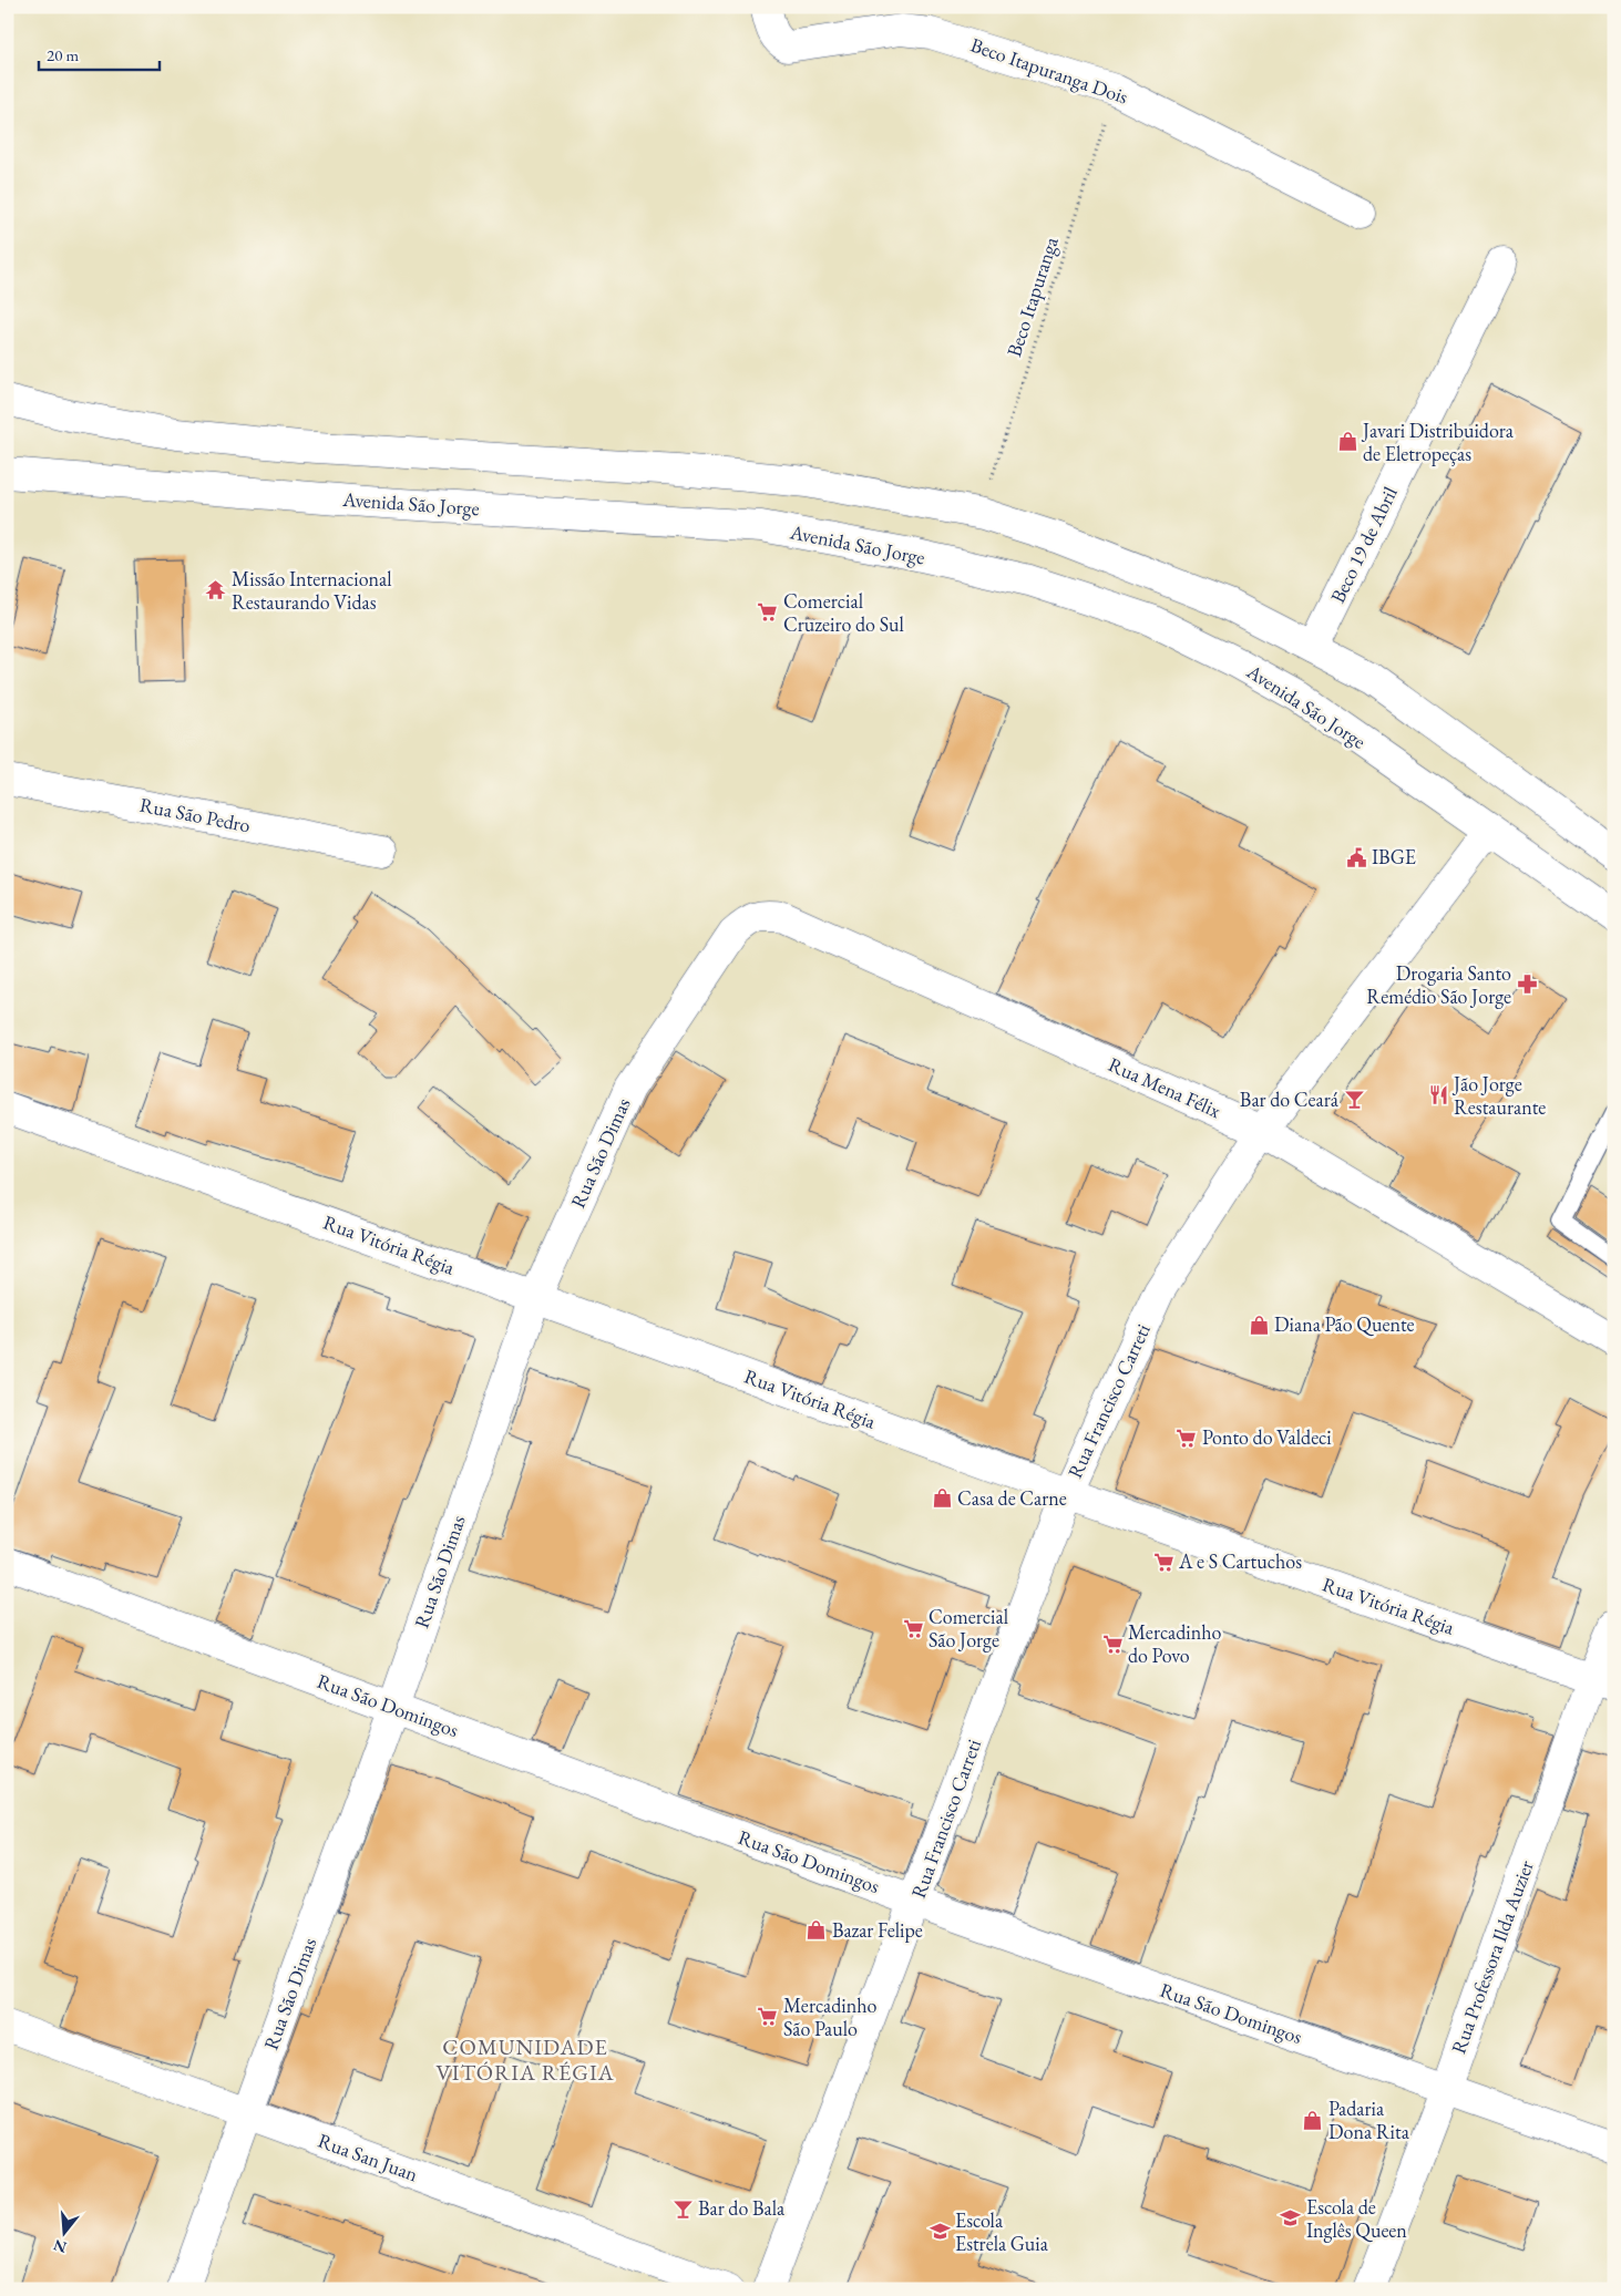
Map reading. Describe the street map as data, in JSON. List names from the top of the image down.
{
  "streets": {
    "street": [
      "Beco Itapuranga Dois",
      "Avenida São Jorge",
      "Beco 19 de Abril",
      "Rua São Pedro",
      "Rua Mena Félix",
      "Rua São Dimas",
      "Rua Vitória Régia",
      "Rua Francisco Carreti",
      "Rua São Domingos",
      "Rua Professora Ilda Auzier",
      "Rua San Juan"
    ],
    "path": ["Beco Itapuranga"]
  },
  "crossings": [
    ["Beco Itapuranga Dois", "Beco Itapuranga"],
    ["Avenida São Jorge", "Rua Francisco Carreti"],
    ["Rua Mena Félix", "Rua São Dimas"],
    ["Rua Mena Félix", "Rua Francisco Carreti"],
    ["Rua São Dimas", "Rua Vitória Régia"],
    ["Rua São Dimas", "Rua São Domingos"],
    ["Rua São Dimas", "Rua San Juan"],
    ["Rua Vitória Régia", "Rua Francisco Carreti"],
    ["Rua Vitória Régia", "Rua Professora Ilda Auzier"],
    ["Rua Francisco Carreti", "Rua São Domingos"],
    ["Rua São Domingos", "Rua Professora Ilda Auzier"]
  ],
  "districts": ["COMUNIDADE VITÓRIA RÉGIA"],
  "places": {
    "shop": [
      "Javari Distribuidora de Eletropeças",
      "Diana Pão Quente",
      "Casa de Carne",
      "Bazar Felipe",
      "Padaria Dona Rita"
    ],
    "temple": ["Missão Internacional Restaurando Vidas"],
    "supermarket": [
      "Comercial Cruzeiro do Sul",
      "Ponto do Valdeci",
      "A e S Cartuchos",
      "Comercial São Jorge",
      "Mercadinho do Povo",
      "Mercadinho São Paulo"
    ],
    "public building": ["IBGE"],
    "pharmacy": ["Drogaria Santo Remédio São Jorge"],
    "restaurant": ["Jão Jorge Restaurante"],
    "bar": ["Bar do Ceará", "Bar do Bala"],
    "school or university": ["Escola de Inglês Queen", "Escola Estrela Guia"]
  },
  "scale_bar": "20 m",
  "north": "bottom"
}
